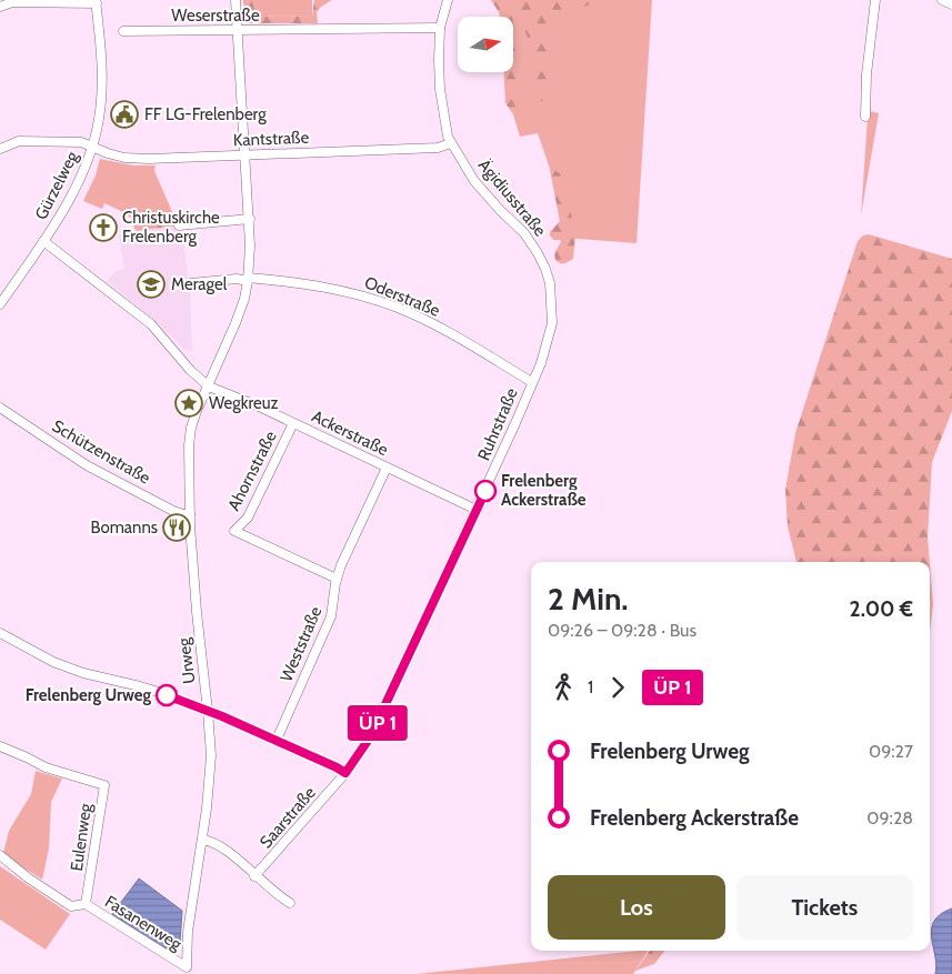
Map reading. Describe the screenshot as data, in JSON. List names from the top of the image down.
{
  "streets": {
    "street": [
      "Weserstraße",
      "Kantstraße",
      "Gürzelweg",
      "Ägidiusstraße",
      "Oderstraße",
      "Ruhrstraße",
      "Ackerstraße",
      "Schützenstraße",
      "Ahornstraße",
      "Weststraße",
      "Urweg",
      "Saarstraße",
      "Eulenweg",
      "Fasanenweg"
    ]
  },
  "crossings": [
    ["Weserstraße", "Ägidiusstraße"],
    ["Weserstraße", "Urweg"],
    ["Kantstraße", "Gürzelweg"],
    ["Kantstraße", "Ägidiusstraße"],
    ["Kantstraße", "Urweg"],
    ["Gürzelweg", "Ackerstraße"],
    ["Ägidiusstraße", "Oderstraße"],
    ["Ägidiusstraße", "Ruhrstraße"],
    ["Oderstraße", "Ruhrstraße"],
    ["Oderstraße", "Urweg"],
    ["Ruhrstraße", "Ackerstraße"],
    ["Ruhrstraße", "Saarstraße"],
    ["Ackerstraße", "Ahornstraße"],
    ["Ackerstraße", "Weststraße"],
    ["Ackerstraße", "Urweg"],
    ["Ackerstraße", "Saarstraße"],
    ["Schützenstraße", "Urweg"],
    ["Ahornstraße", "Weststraße"],
    ["Urweg", "Fasanenweg"],
    ["Eulenweg", "Fasanenweg"]
  ],
  "places": {
    "public building": ["FF LG-Frelenberg"],
    "church": ["Christuskirche Frelenberg"],
    "school or university": ["Meragel"],
    "place": ["Wegkreuz"],
    "other": ["Frelenberg Ackerstraße", "Frelenberg Urweg"],
    "restaurant": ["Bomanns"]
  },
  "north": "right",
  "page": {
    "on_map": "ÜP 1",
    "heading": ["2 Min.", "09:26 – 09:28 · Bus", "2.00 €"],
    "legs": ["1", "ÜP 1"],
    "list": [
      {
        "name": "Frelenberg Urweg",
        "value": "09:27"
      },
      {
        "name": "Frelenberg Ackerstraße",
        "value": "09:28"
      }
    ],
    "buttons": ["Los", "Tickets"]
  }
}
